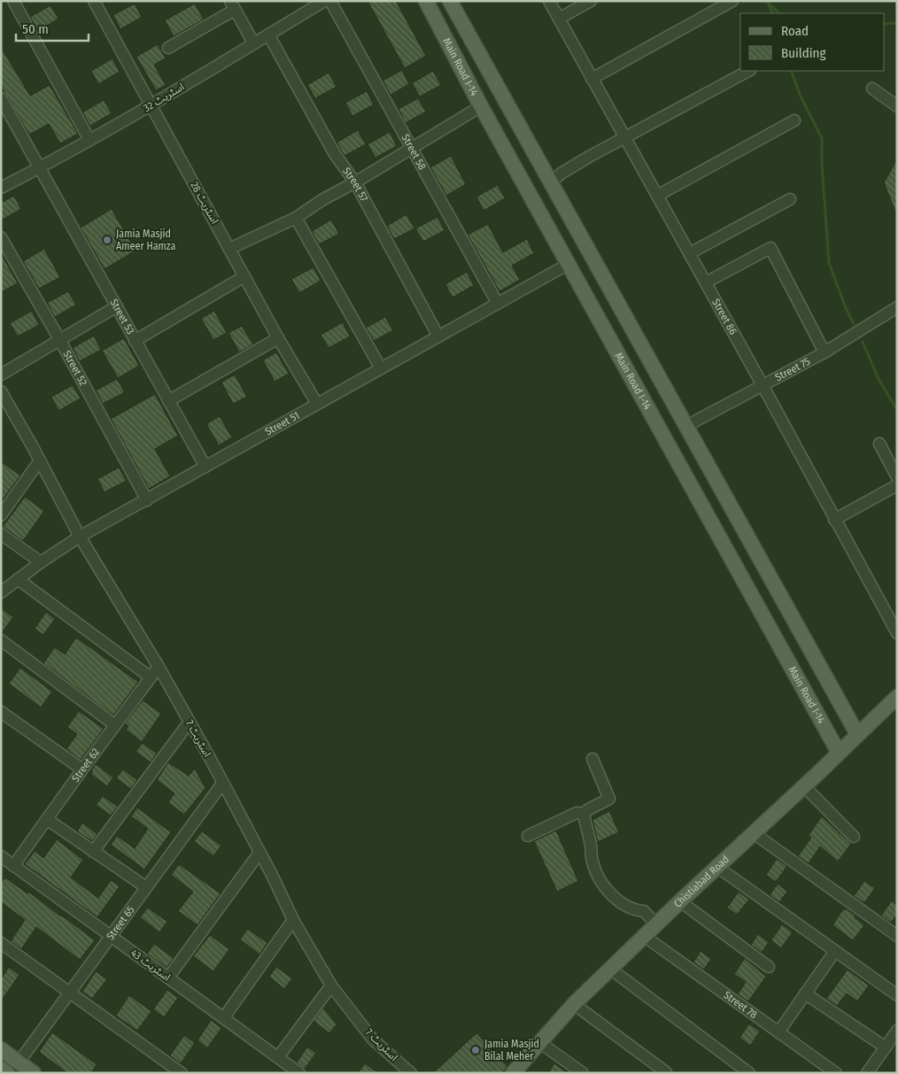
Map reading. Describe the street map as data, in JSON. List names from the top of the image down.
{
  "streets": {
    "main road": ["Main Road I-14", "Chistiabad Road"],
    "street": [
      "اسٹریٹ 32",
      "Street 58",
      "Street 57",
      "اسٹریٹ 28",
      "Street 86",
      "Street 53",
      "Street 52",
      "Street 75",
      "Street 51",
      "اسٹریٹ 7",
      "Street 62",
      "Street 65",
      "اسٹریٹ 43",
      "Street 78"
    ]
  },
  "crossings": [
    ["Main Road I-14", "Street 75"],
    ["Main Road I-14", "Street 51"],
    ["Main Road I-14", "Chistiabad Road"],
    ["اسٹریٹ 32", "Street 57"],
    ["اسٹریٹ 32", "اسٹریٹ 28"],
    ["اسٹریٹ 32", "Street 53"],
    ["Street 58", "Street 51"],
    ["Street 57", "Street 51"],
    ["اسٹریٹ 28", "Street 51"],
    ["Street 86", "Street 75"],
    ["Street 53", "Street 51"],
    ["Street 52", "Street 51"],
    ["Street 51", "اسٹریٹ 7"],
    ["اسٹریٹ 7", "Street 62"],
    ["اسٹریٹ 7", "Street 65"],
    ["Street 62", "اسٹریٹ 43"],
    ["Chistiabad Road", "Street 78"],
    ["Street 65", "اسٹریٹ 43"]
  ],
  "places": ["Jamia Masjid Ameer Hamza", "Jamia Masjid Bilal Meher"],
  "legend": ["Road", "Building"],
  "scale_bar": "50 m"
}
